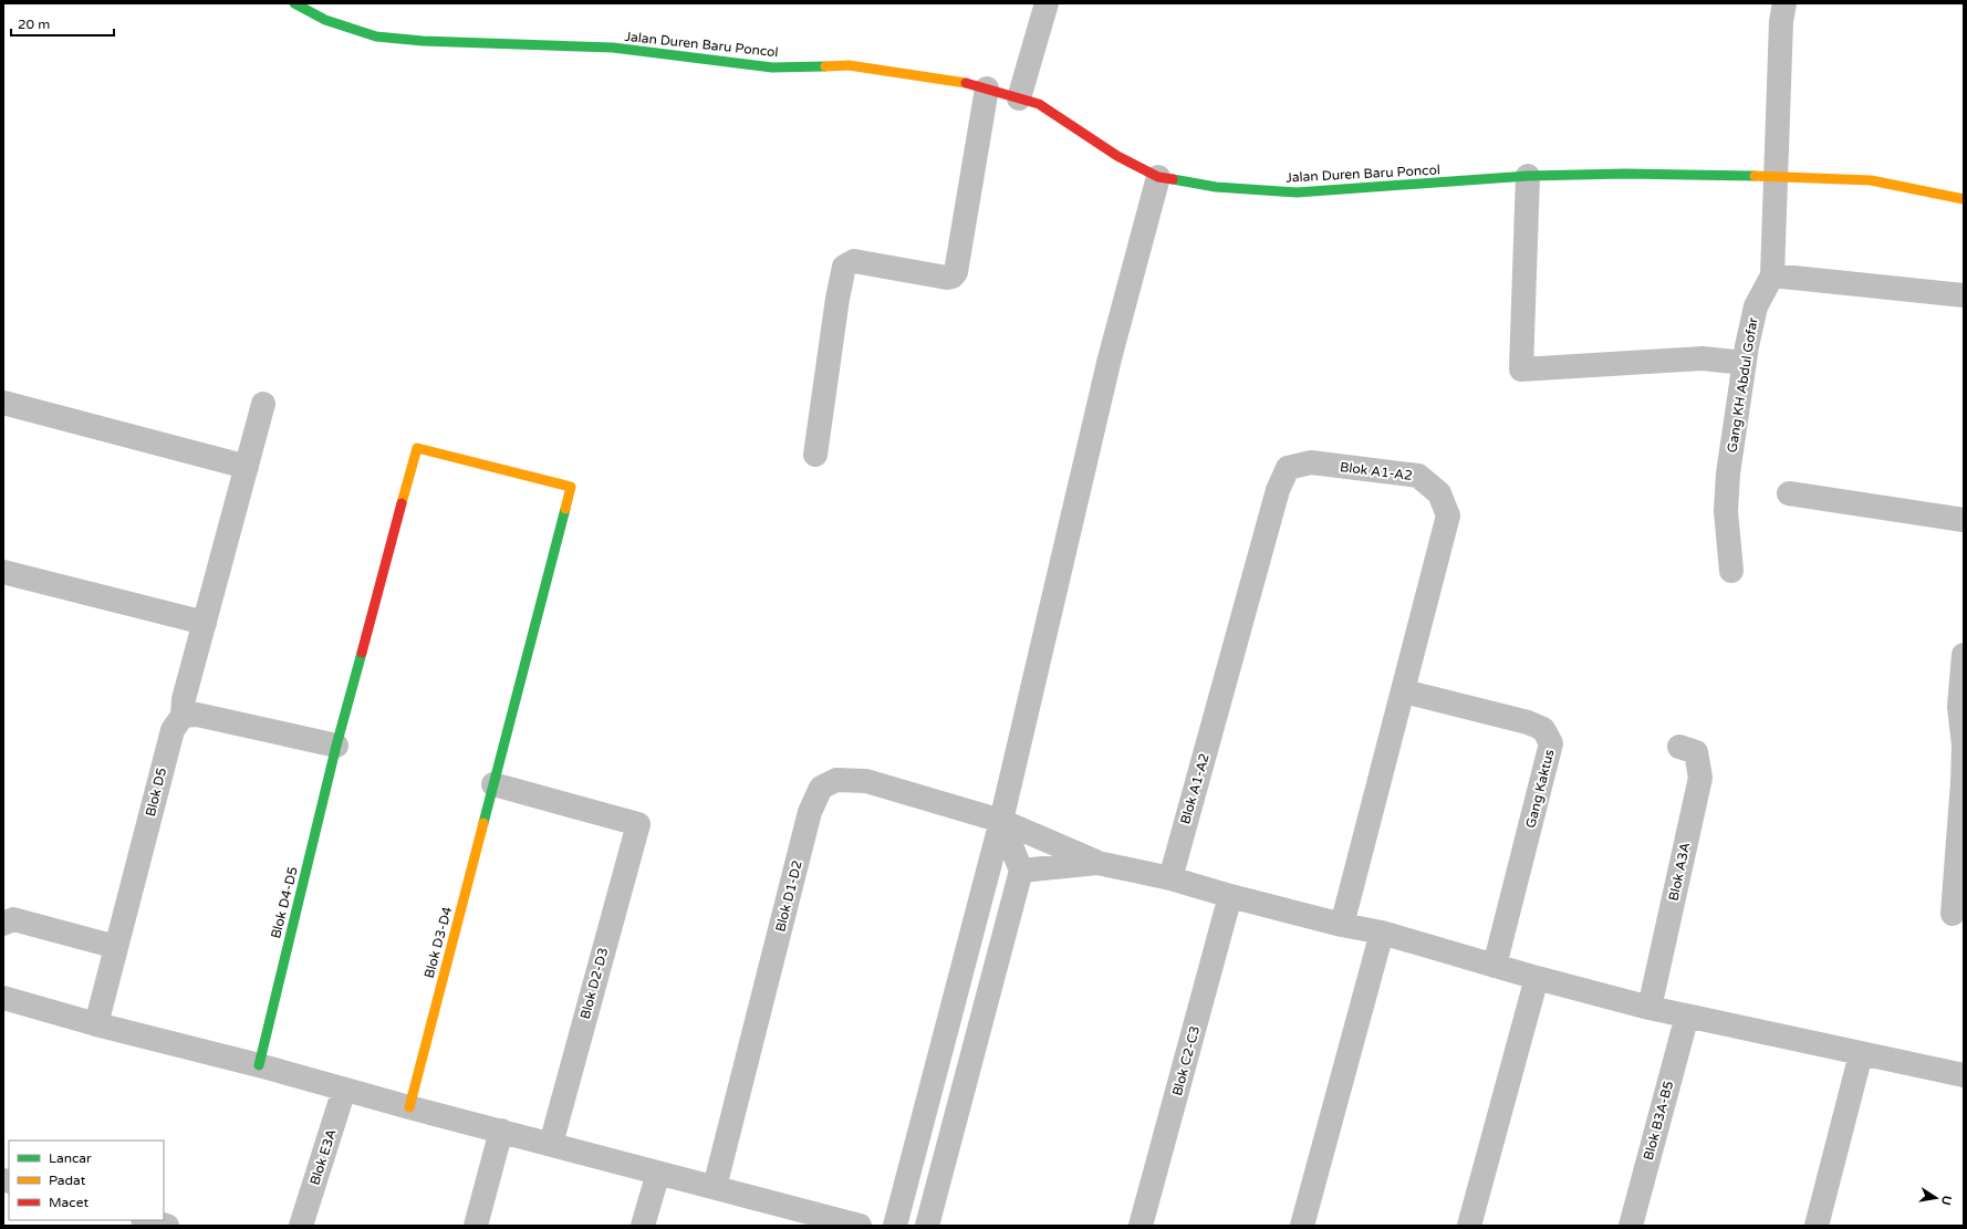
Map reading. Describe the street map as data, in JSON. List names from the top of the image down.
{
  "streets": {
    "street": [
      "Jalan Duren Baru Poncol",
      "Gang KH Abdul Gofar",
      "Blok A1-A2",
      "Gang Kaktus",
      "Blok D5",
      "Blok A3A",
      "Blok D1-D2",
      "Blok D4-D5",
      "Blok D3-D4",
      "Blok D2-D3",
      "Blok C2-C3",
      "Blok B3A-B5",
      "Blok E3A"
    ]
  },
  "crossings": [
    ["Jalan Duren Baru Poncol", "Gang KH Abdul Gofar"],
    ["Blok A1-A2", "Gang Kaktus"],
    ["Blok D4-D5", "Blok D3-D4"],
    ["Blok D4-D5", "Blok D2-D3"],
    ["Blok D3-D4", "Blok D2-D3"]
  ],
  "legend": ["Lancar", "Padat", "Macet"],
  "scale_bar": "20 m",
  "north": "right"
}
